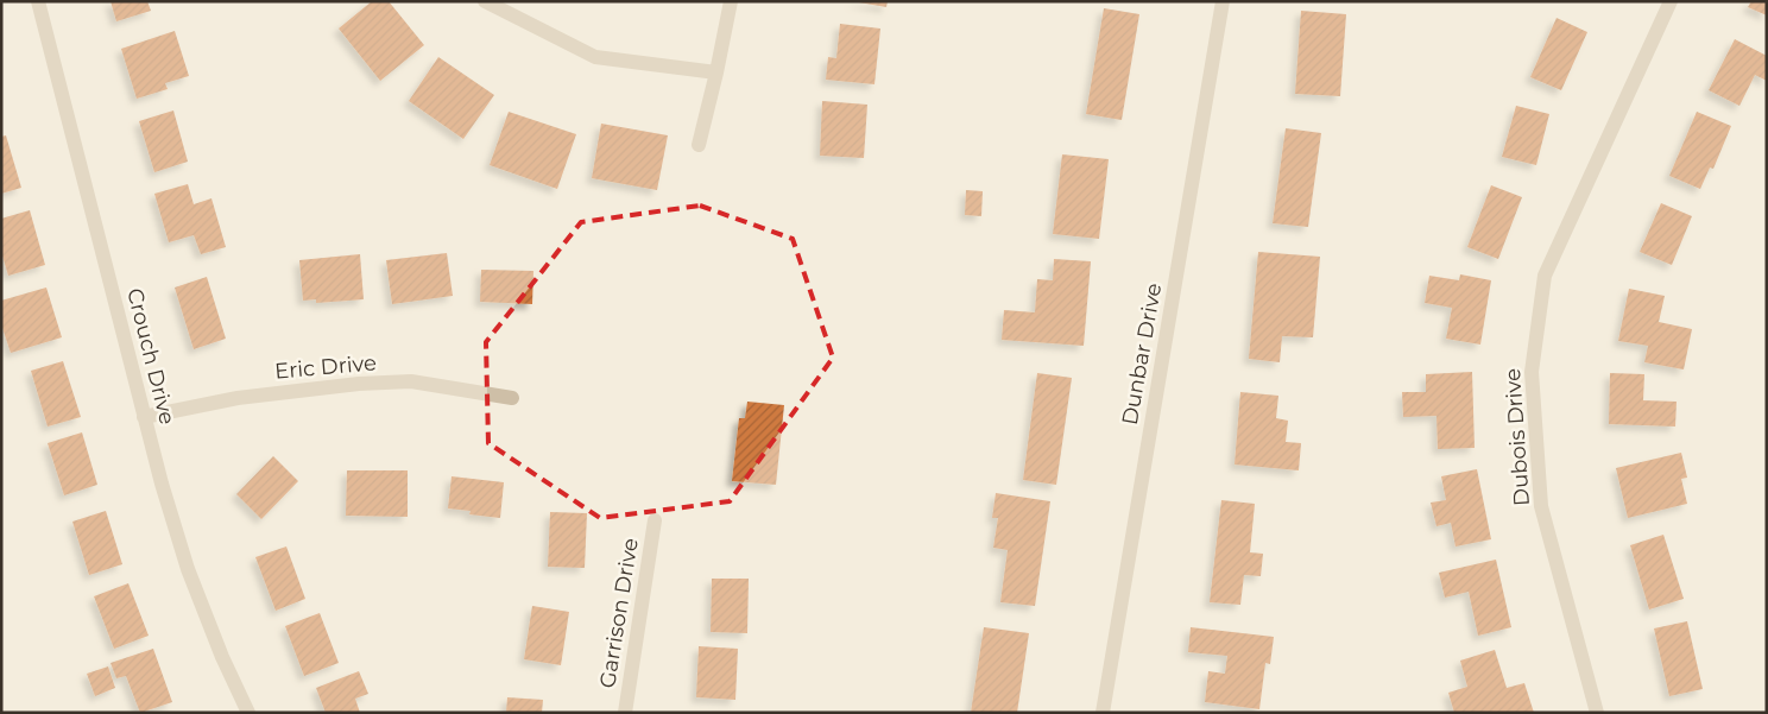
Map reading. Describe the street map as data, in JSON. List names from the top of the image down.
{
  "streets": {
    "street": [
      "Dunbar Drive",
      "Crouch Drive",
      "Eric Drive",
      "Dubois Drive",
      "Garrison Drive"
    ]
  },
  "crossings": [
    ["Crouch Drive", "Eric Drive"]
  ]
}
